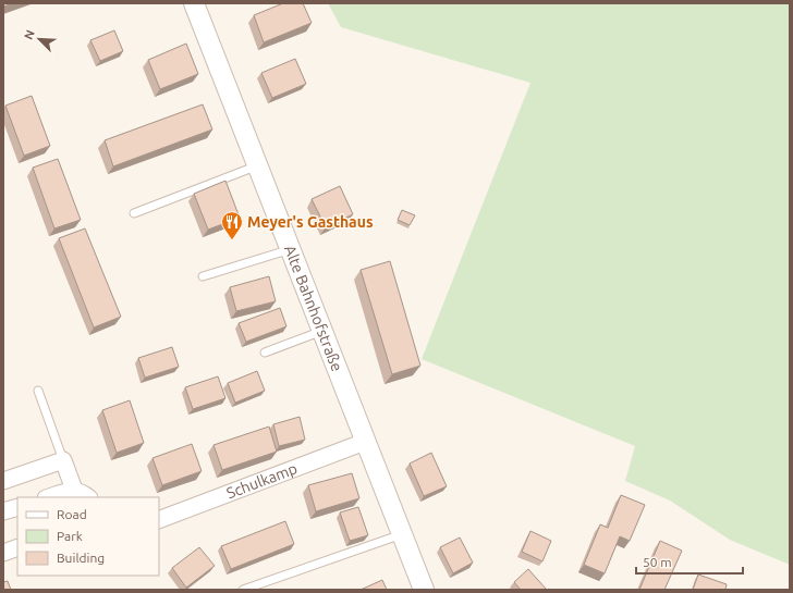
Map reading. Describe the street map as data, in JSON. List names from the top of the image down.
{
  "streets": {
    "street": ["Alte Bahnhofstraße", "Schulkamp"]
  },
  "crossings": [
    ["Alte Bahnhofstraße", "Schulkamp"]
  ],
  "places": {
    "restaurant": ["Meyer's Gasthaus"]
  },
  "legend": ["Road", "Park", "Building"],
  "scale_bar": "50 m",
  "north": "top left"
}
